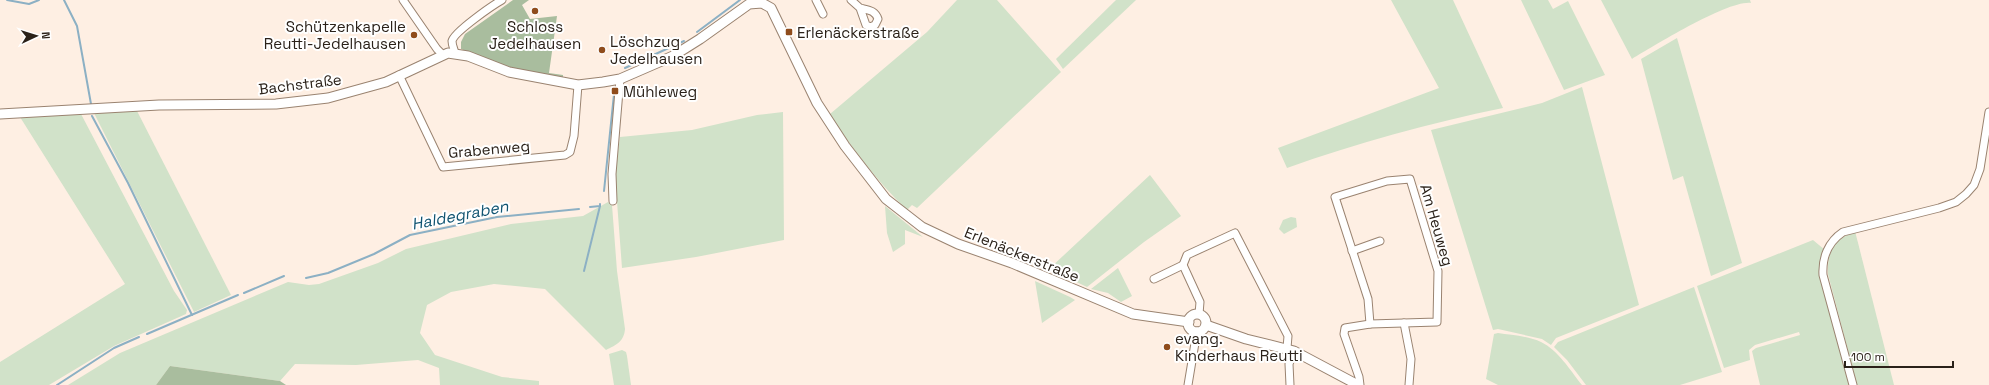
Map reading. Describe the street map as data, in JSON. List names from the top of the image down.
{
  "streets": {
    "street": [
      "Bachstraße",
      "Grabenweg",
      "Am Heuweg",
      "Erlenäckerstraße"
    ]
  },
  "crossings": [
    ["Bachstraße", "Grabenweg"],
    ["Bachstraße", "Erlenäckerstraße"]
  ],
  "water": ["Haldegraben"],
  "places": {
    "other": [
      "Schloss Jedelhausen",
      "Schützenkapelle Reutti-Jedelhausen",
      "Löschzug Jedelhausen",
      "evang. Kinderhaus Reutti"
    ],
    "transit": ["Erlenäckerstraße", "Mühleweg"]
  },
  "scale_bar": "100 m",
  "north": "right"
}
